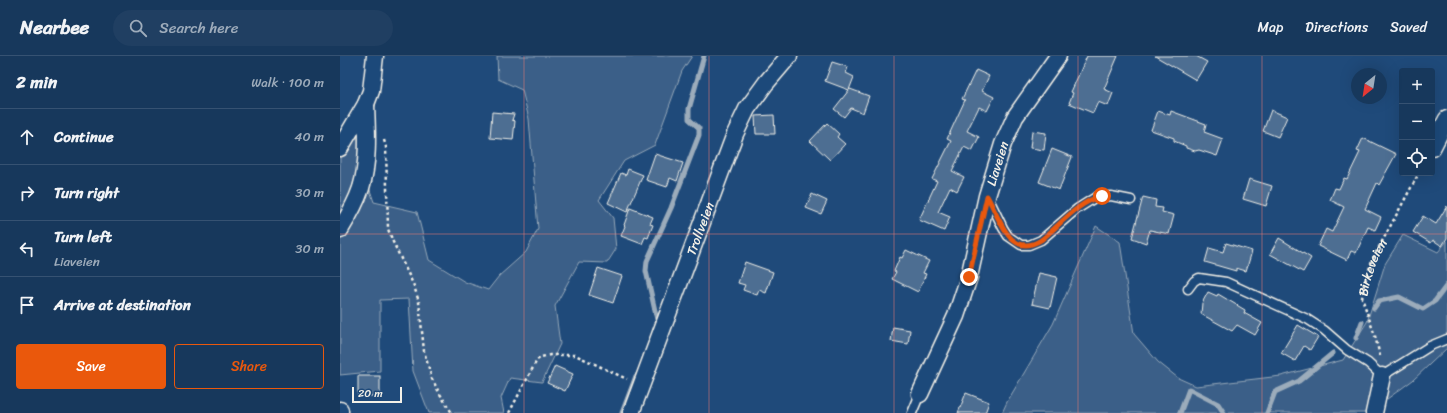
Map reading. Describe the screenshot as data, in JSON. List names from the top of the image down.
{
  "streets": {
    "street": ["Liaveien", "Trollveien"],
    "path": ["Birkeveien"]
  },
  "scale_bar": "20 m",
  "north": "bottom left",
  "page": {
    "header": "Nearbee",
    "search": "Search here",
    "nav": ["Map", "Directions", "Saved"],
    "heading": ["2 min", "Walk · 100 m"],
    "map_buttons": ["+", "−"],
    "list": [
      ["Continue", "40 m"],
      ["Turn right", "30 m"],
      ["Turn left", "Liaveien", "30 m"],
      "Arrive at destination"
    ],
    "buttons": ["Save", "Share"],
    "scale": "20 m"
  }
}
